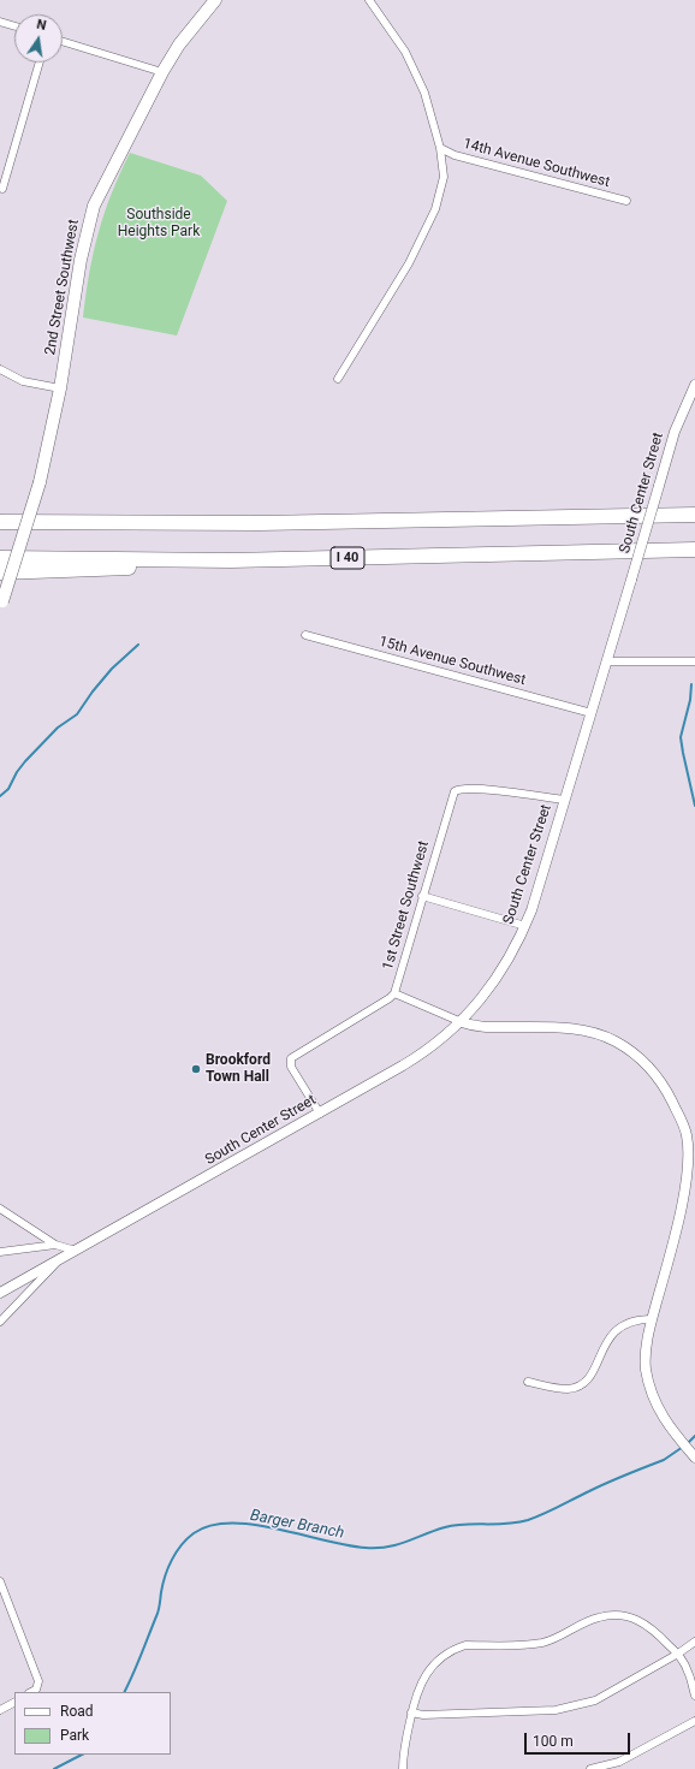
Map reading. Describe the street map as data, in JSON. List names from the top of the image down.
{
  "streets": {
    "highway": ["I 40"],
    "main road": ["2nd Street Southwest"],
    "street": [
      "14th Avenue Southwest",
      "South Center Street",
      "15th Avenue Southwest",
      "1st Street Southwest"
    ]
  },
  "crossings": [
    ["South Center Street", "15th Avenue Southwest"],
    ["South Center Street", "1st Street Southwest"]
  ],
  "water": ["Barger Branch"],
  "parks": ["Southside Heights Park"],
  "places": ["Brookford Town Hall"],
  "legend": ["Road", "Park"],
  "scale_bar": "100 m",
  "north": "top"
}
